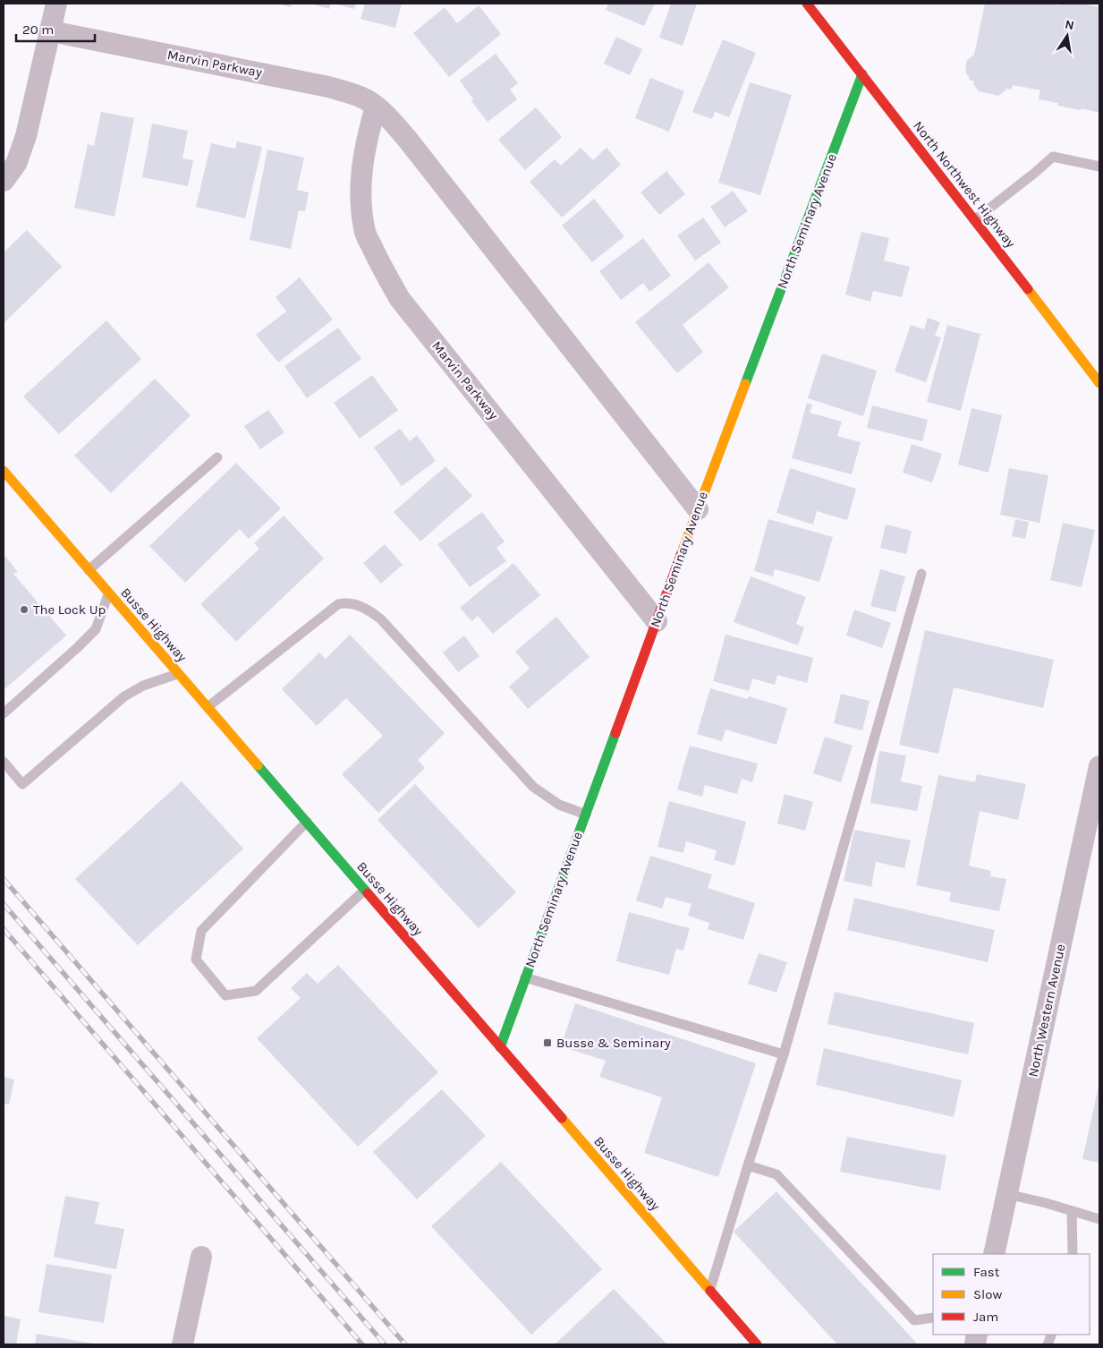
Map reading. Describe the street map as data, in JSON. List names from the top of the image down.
{
  "streets": {
    "main road": ["North Northwest Highway", "North Seminary Avenue", "Busse Highway"],
    "street": ["Marvin Parkway", "North Western Avenue"]
  },
  "crossings": [
    ["Marvin Parkway", "North Seminary Avenue"],
    ["North Northwest Highway", "North Seminary Avenue"],
    ["North Seminary Avenue", "Busse Highway"]
  ],
  "places": {
    "other": ["The Lock Up"],
    "transit": ["Busse & Seminary"]
  },
  "legend": ["Fast", "Slow", "Jam"],
  "scale_bar": "20 m",
  "north": "top"
}
